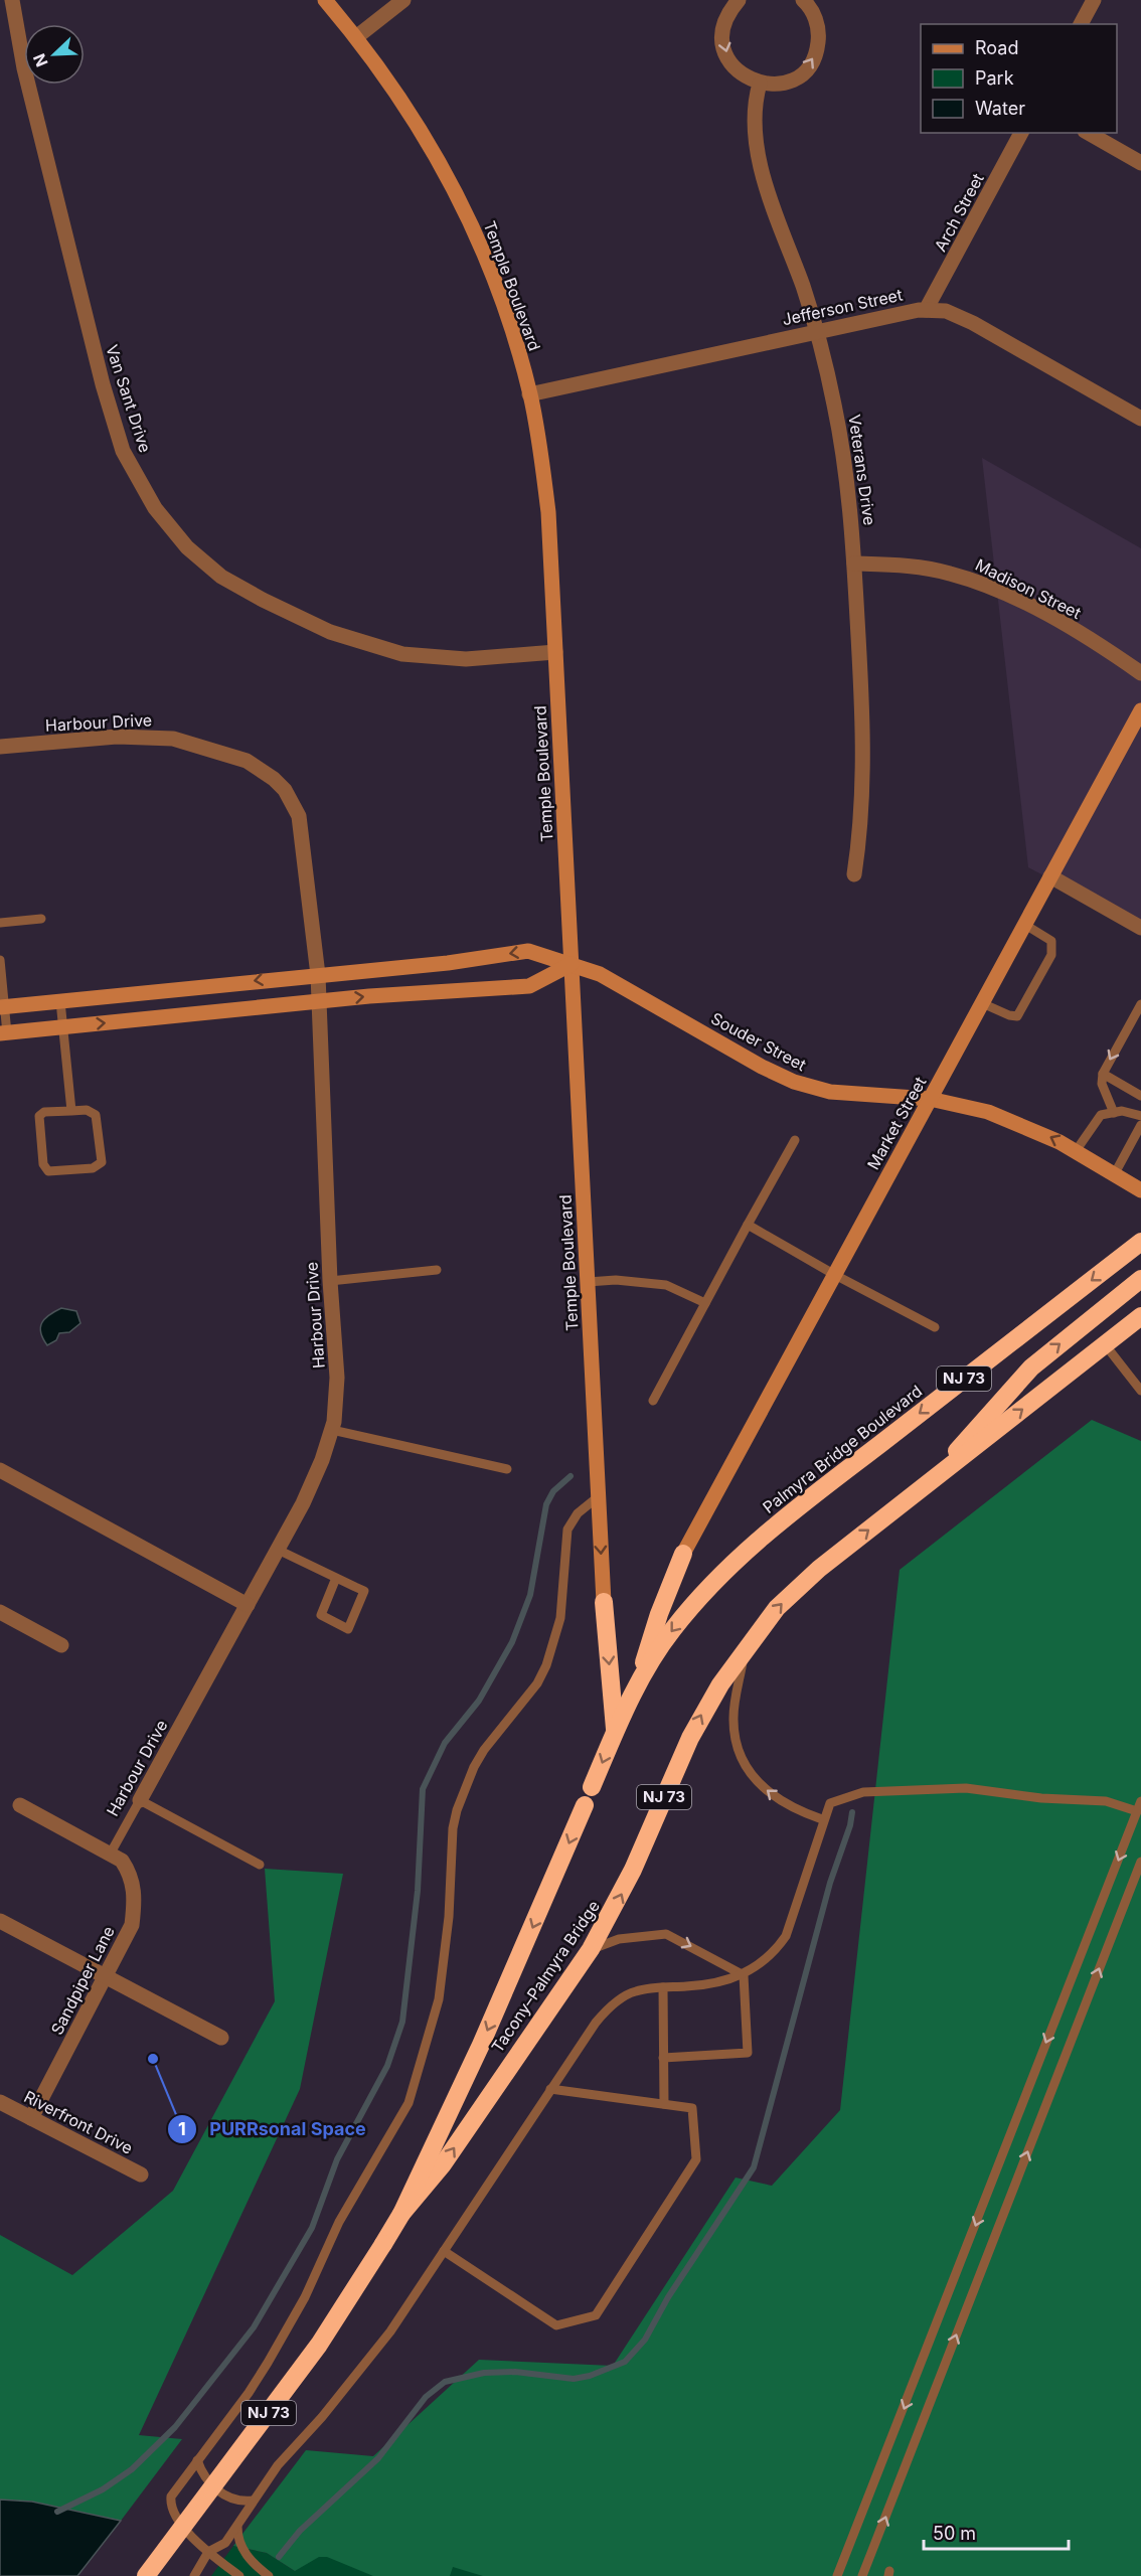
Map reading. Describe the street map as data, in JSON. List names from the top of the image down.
{
  "streets": {
    "highway": ["NJ 73", "Palmyra Bridge Boulevard", "Tacony–Palmyra Bridge"],
    "street": [
      "Arch Street",
      "Temple Boulevard",
      "Jefferson Street",
      "Van Sant Drive",
      "Veterans Drive",
      "Madison Street",
      "Harbour Drive",
      "Souder Street",
      "Market Street",
      "Sandpiper Lane",
      "Riverfront Drive"
    ]
  },
  "crossings": [
    ["Arch Street", "Jefferson Street"],
    ["Temple Boulevard", "Jefferson Street"],
    ["Temple Boulevard", "Van Sant Drive"],
    ["Temple Boulevard", "Souder Street"],
    ["Jefferson Street", "Veterans Drive"],
    ["Veterans Drive", "Madison Street"],
    ["Harbour Drive", "Sandpiper Lane"],
    ["Souder Street", "Market Street"],
    ["NJ 73", "Palmyra Bridge Boulevard"],
    ["NJ 73", "Tacony–Palmyra Bridge"],
    ["Sandpiper Lane", "Riverfront Drive"]
  ],
  "places": ["PURRsonal Space"],
  "legend": ["Road", "Park", "Water"],
  "scale_bar": "50 m",
  "north": "bottom left"
}
